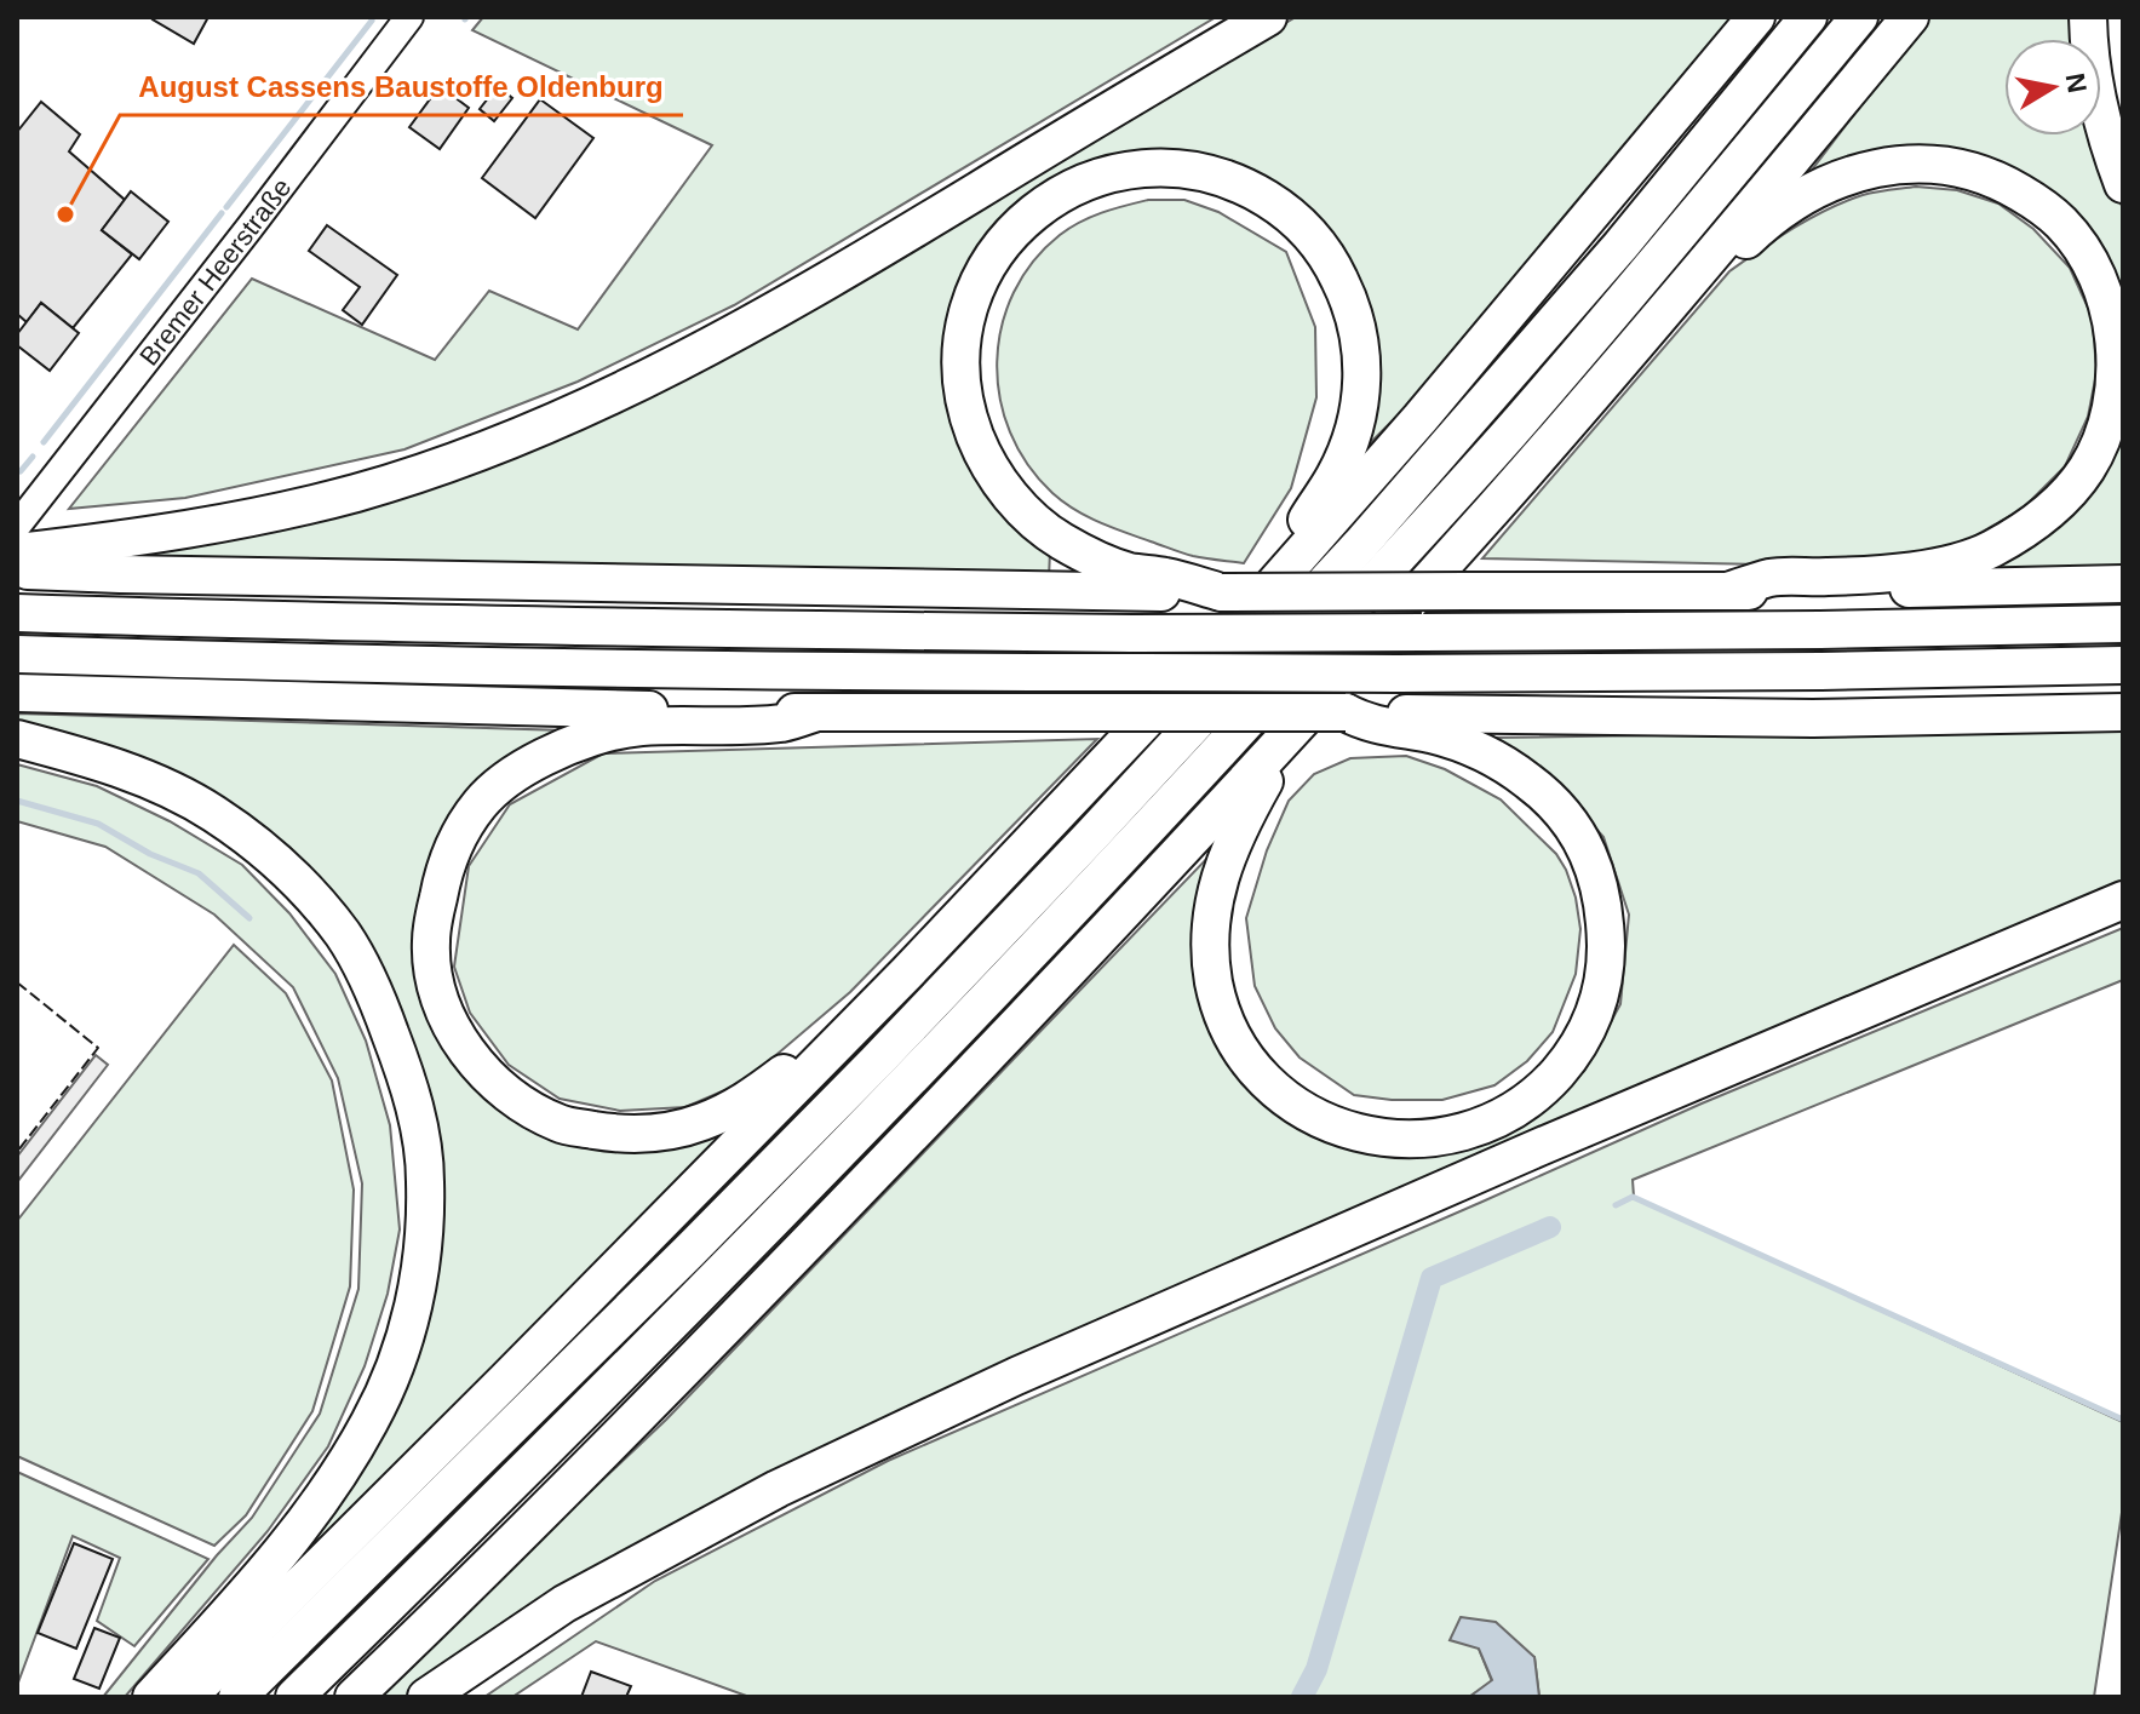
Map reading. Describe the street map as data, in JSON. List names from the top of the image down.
{
  "streets": {
    "main road": ["Bremer Heerstraße"]
  },
  "places": ["August Cassens Baustoffe Oldenburg"],
  "north": "right"
}
